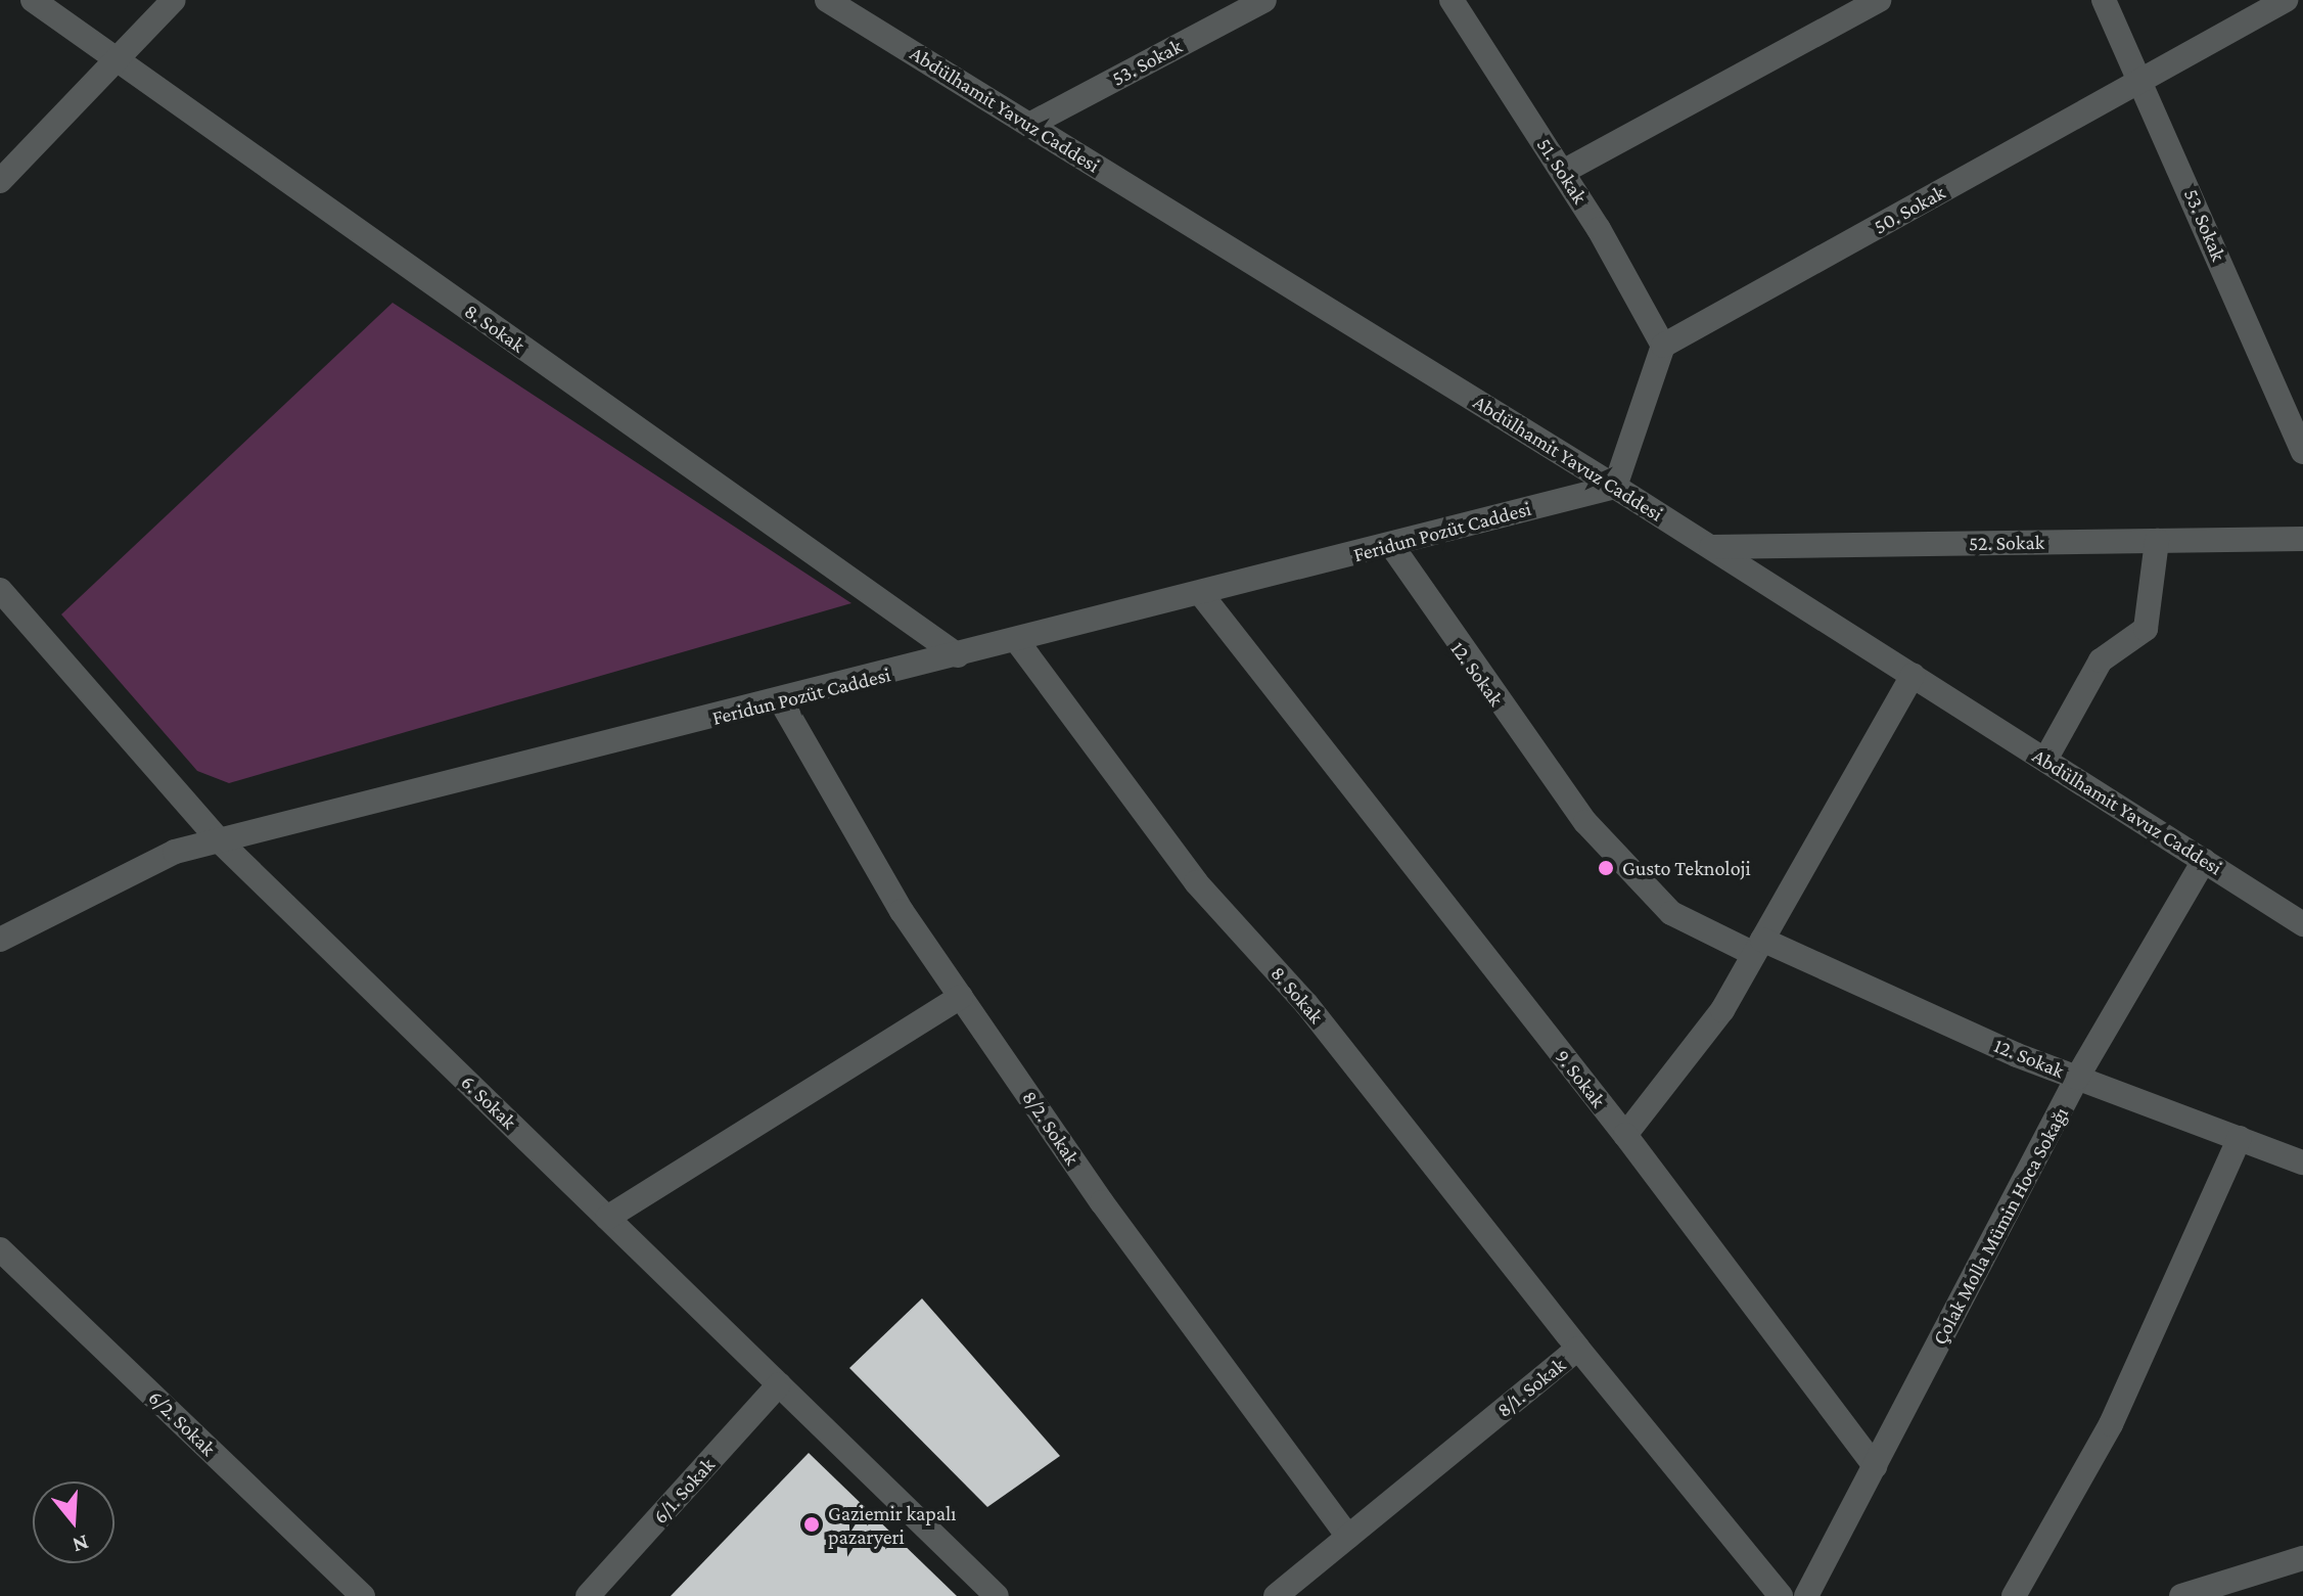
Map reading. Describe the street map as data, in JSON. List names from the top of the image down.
{
  "streets": {
    "street": [
      "53. Sokak",
      "Abdülhamit Yavuz Caddesi",
      "51. Sokak",
      "50. Sokak",
      "8. Sokak",
      "Feridun Pozüt Caddesi",
      "52. Sokak",
      "12. Sokak",
      "9. Sokak",
      "6. Sokak",
      "8/2. Sokak",
      "Çolak Molla Mümin Hoca Sokağı",
      "8/1. Sokak",
      "6/2. Sokak",
      "6/1. Sokak"
    ]
  },
  "crossings": [
    ["53. Sokak", "Abdülhamit Yavuz Caddesi"],
    ["53. Sokak", "50. Sokak"],
    ["Abdülhamit Yavuz Caddesi", "Feridun Pozüt Caddesi"],
    ["Abdülhamit Yavuz Caddesi", "52. Sokak"],
    ["Abdülhamit Yavuz Caddesi", "Çolak Molla Mümin Hoca Sokağı"],
    ["51. Sokak", "50. Sokak"],
    ["8. Sokak", "Feridun Pozüt Caddesi"],
    ["8. Sokak", "8/1. Sokak"],
    ["Feridun Pozüt Caddesi", "12. Sokak"],
    ["Feridun Pozüt Caddesi", "9. Sokak"],
    ["Feridun Pozüt Caddesi", "6. Sokak"],
    ["Feridun Pozüt Caddesi", "8/2. Sokak"],
    ["12. Sokak", "Çolak Molla Mümin Hoca Sokağı"],
    ["9. Sokak", "Çolak Molla Mümin Hoca Sokağı"],
    ["6. Sokak", "6/1. Sokak"],
    ["8/2. Sokak", "8/1. Sokak"]
  ],
  "places": ["Gusto Teknoloji", "Gaziemir kapalı pazaryeri"],
  "north": "bottom"
}
